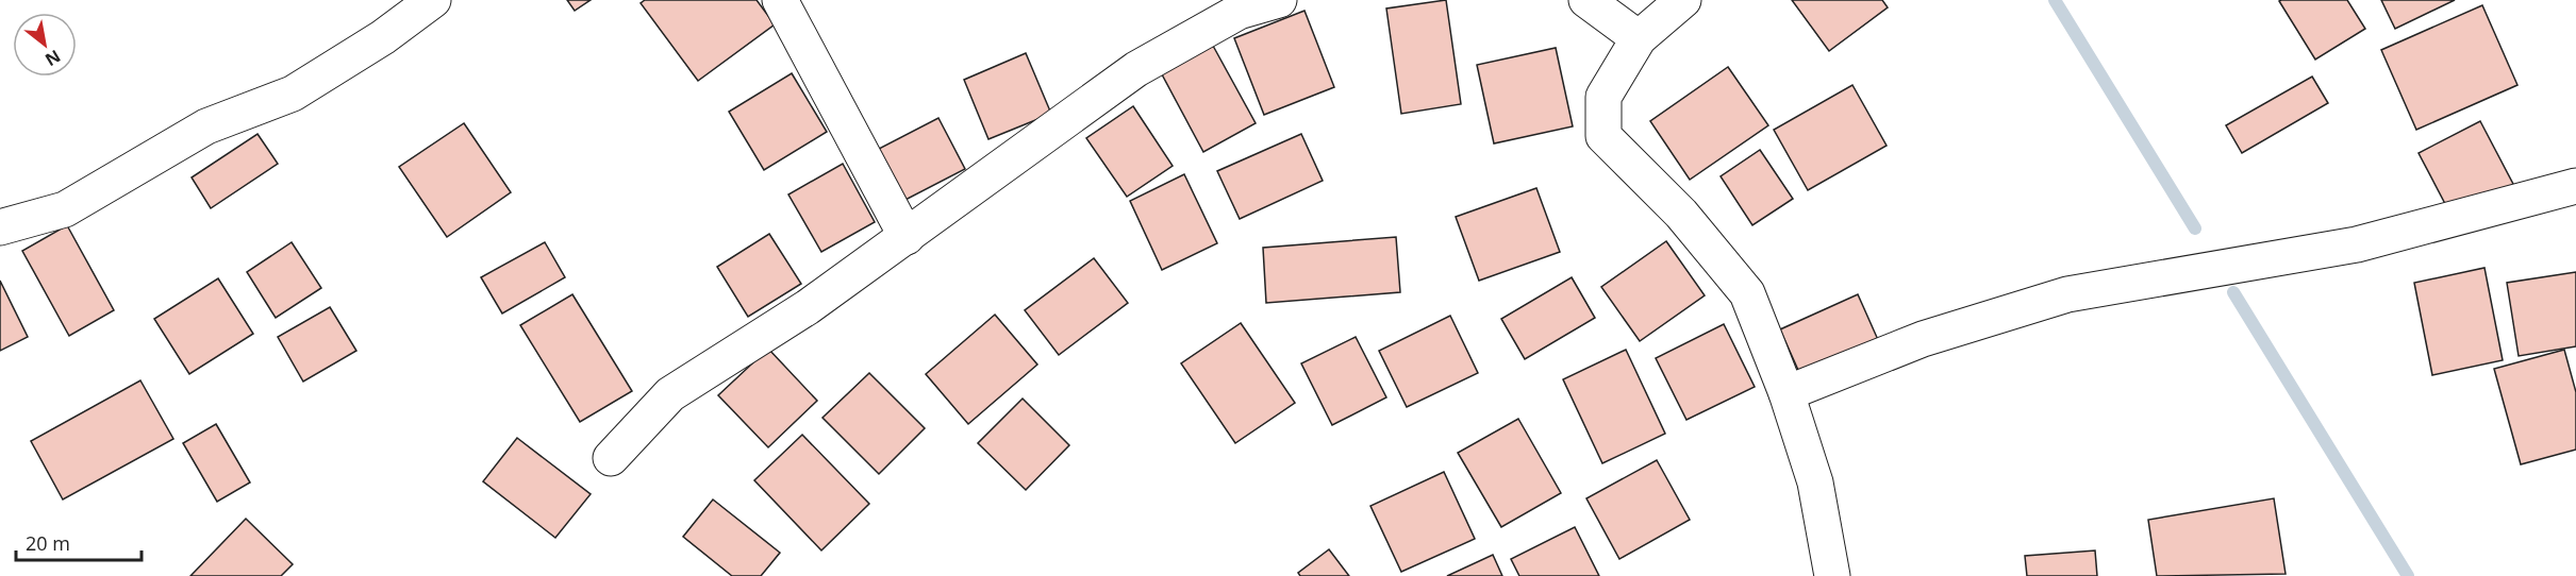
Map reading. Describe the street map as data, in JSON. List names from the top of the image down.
{
  "scale_bar": "20 m",
  "north": "bottom right"
}
